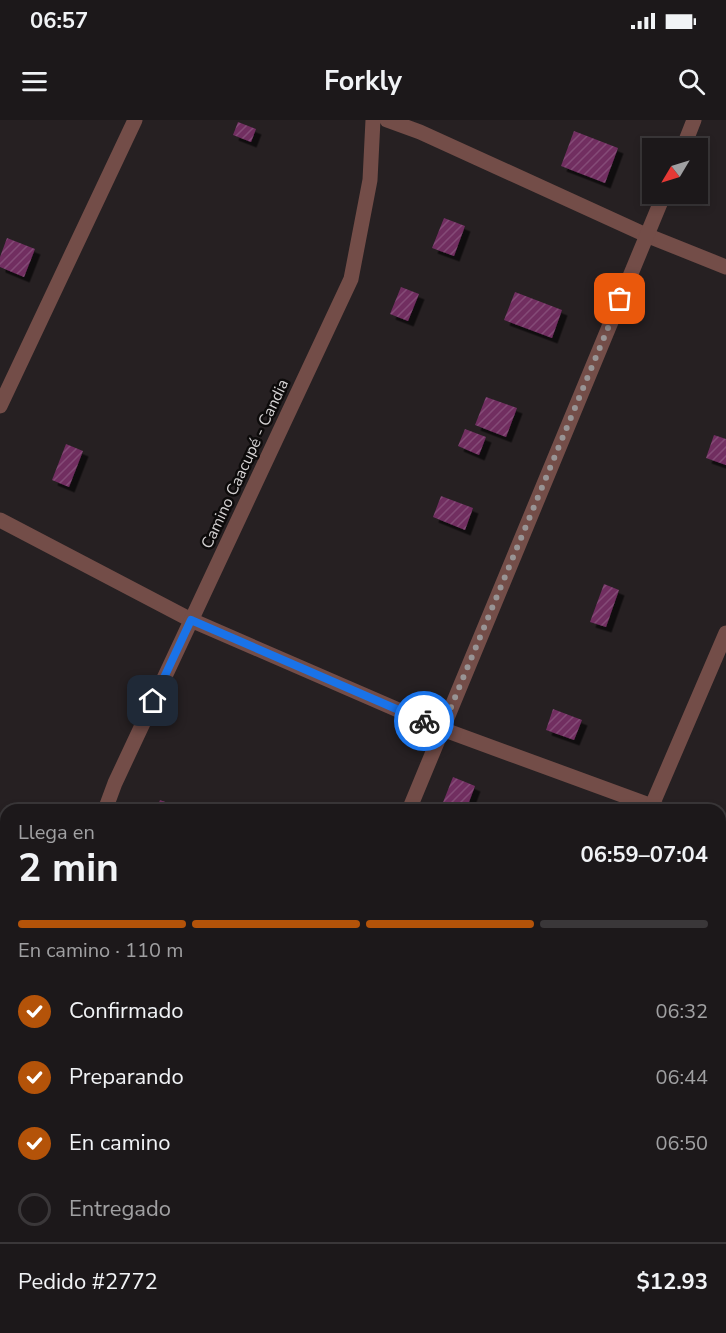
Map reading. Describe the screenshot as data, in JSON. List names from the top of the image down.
{
  "streets": {
    "street": ["Camino Caacupé - Candia"]
  },
  "north": "bottom left",
  "page": {
    "status": "06:57",
    "header": "Forkly",
    "heading": ["2 min", "Llega en", "06:59–07:04"],
    "panel": ["Pedido #2772", "$12.93"],
    "bar": "En camino · 110 m",
    "list": [
      ["Confirmado", "06:32"],
      ["Preparando", "06:44"],
      ["En camino", "06:50"],
      "Entregado"
    ]
  }
}
